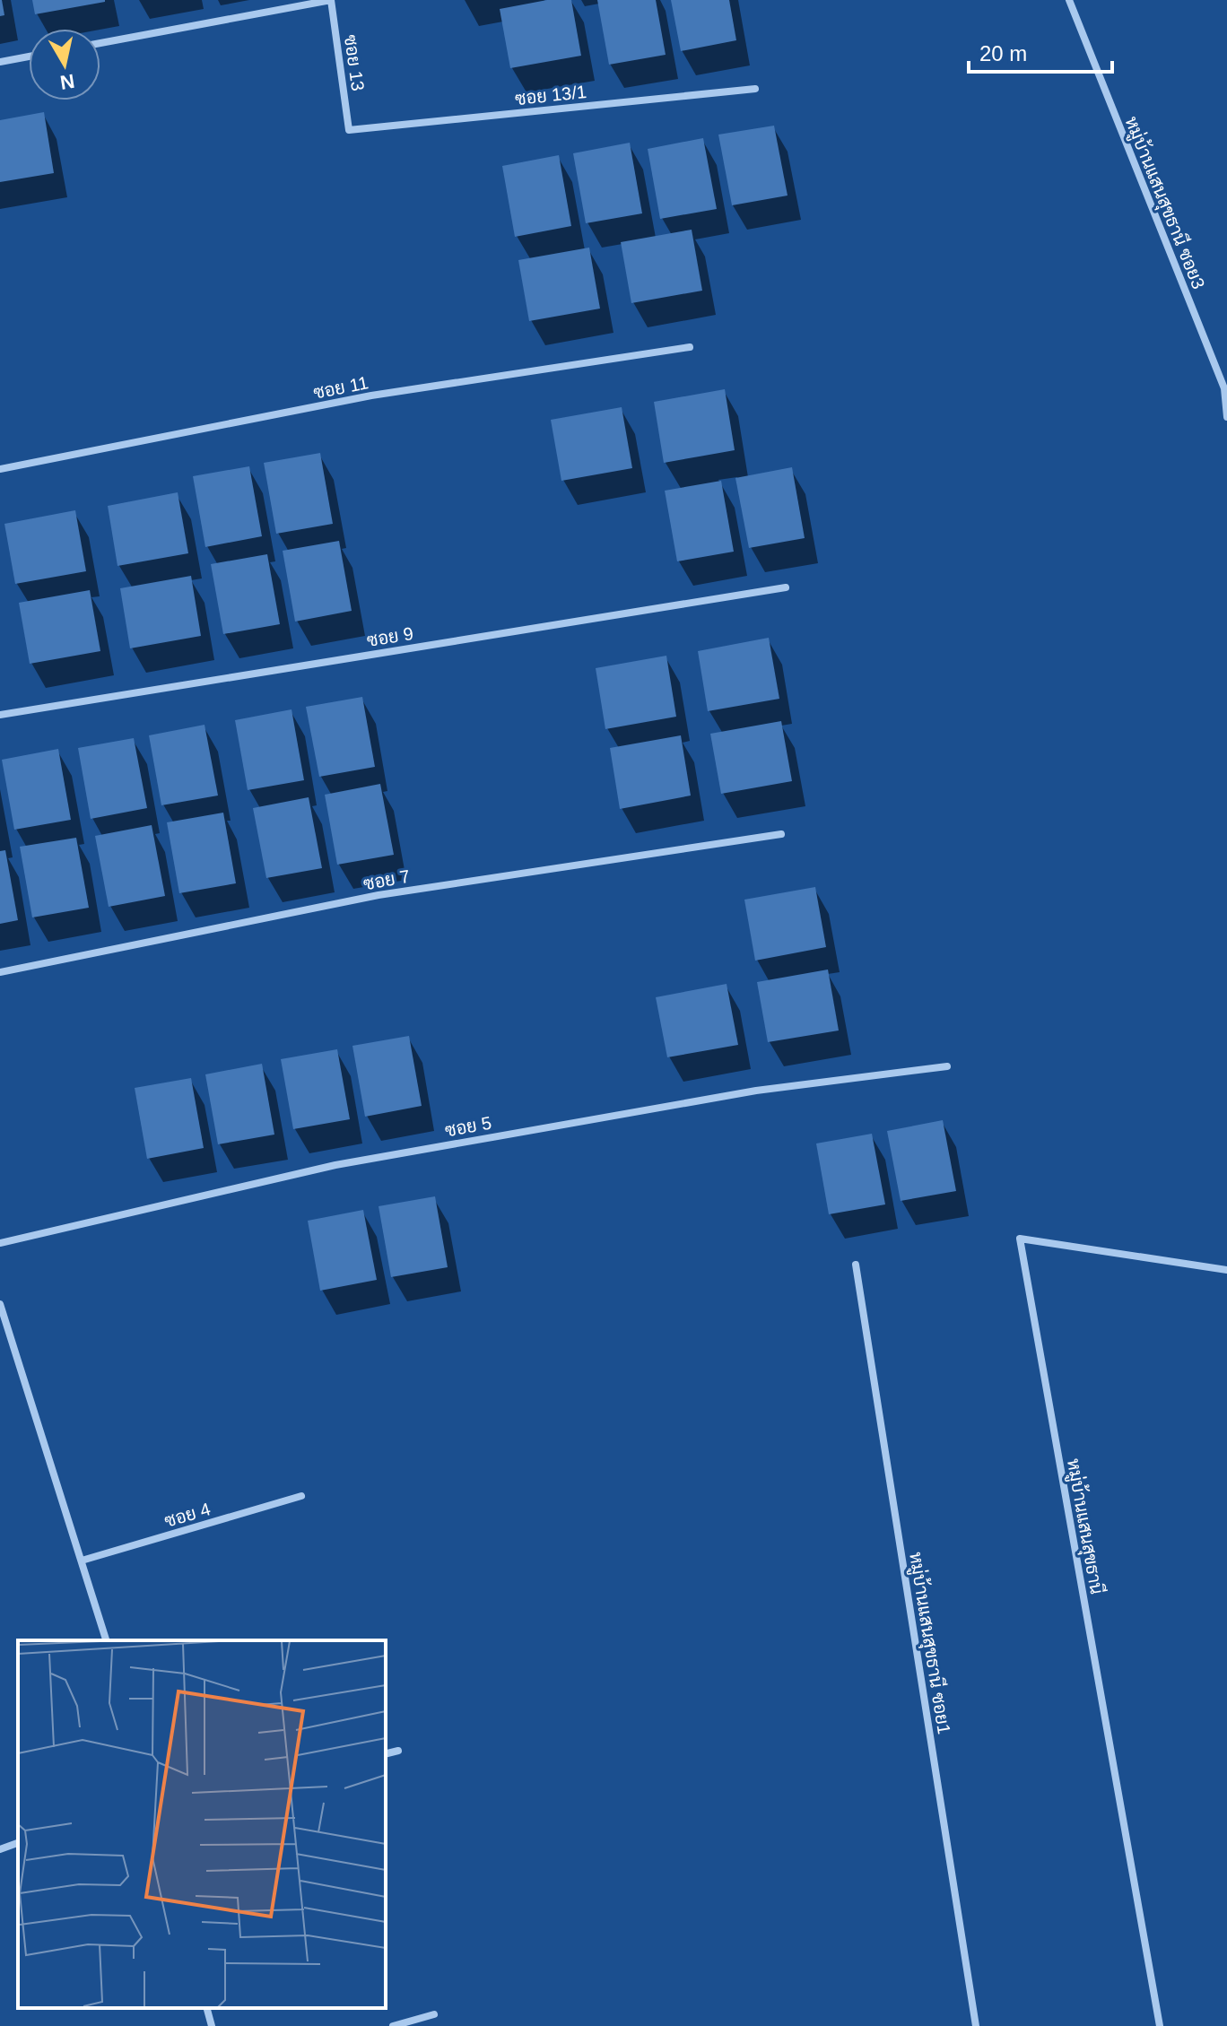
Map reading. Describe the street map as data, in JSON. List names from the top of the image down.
{
  "streets": {
    "street": [
      "ซอย 13",
      "ซอย 13/1",
      "หมู่บ้านแสนสุขธานี ซอย3",
      "ซอย 11",
      "ซอย 9",
      "ซอย 7",
      "ซอย 5",
      "ซอย 4",
      "หมู่บ้านแสนสุขธานี",
      "หมู่บ้านแสนสุขธานี ซอย1"
    ]
  },
  "crossings": [
    ["ซอย 13", "ซอย 13/1"]
  ],
  "scale_bar": "20 m",
  "north": "bottom"
}
